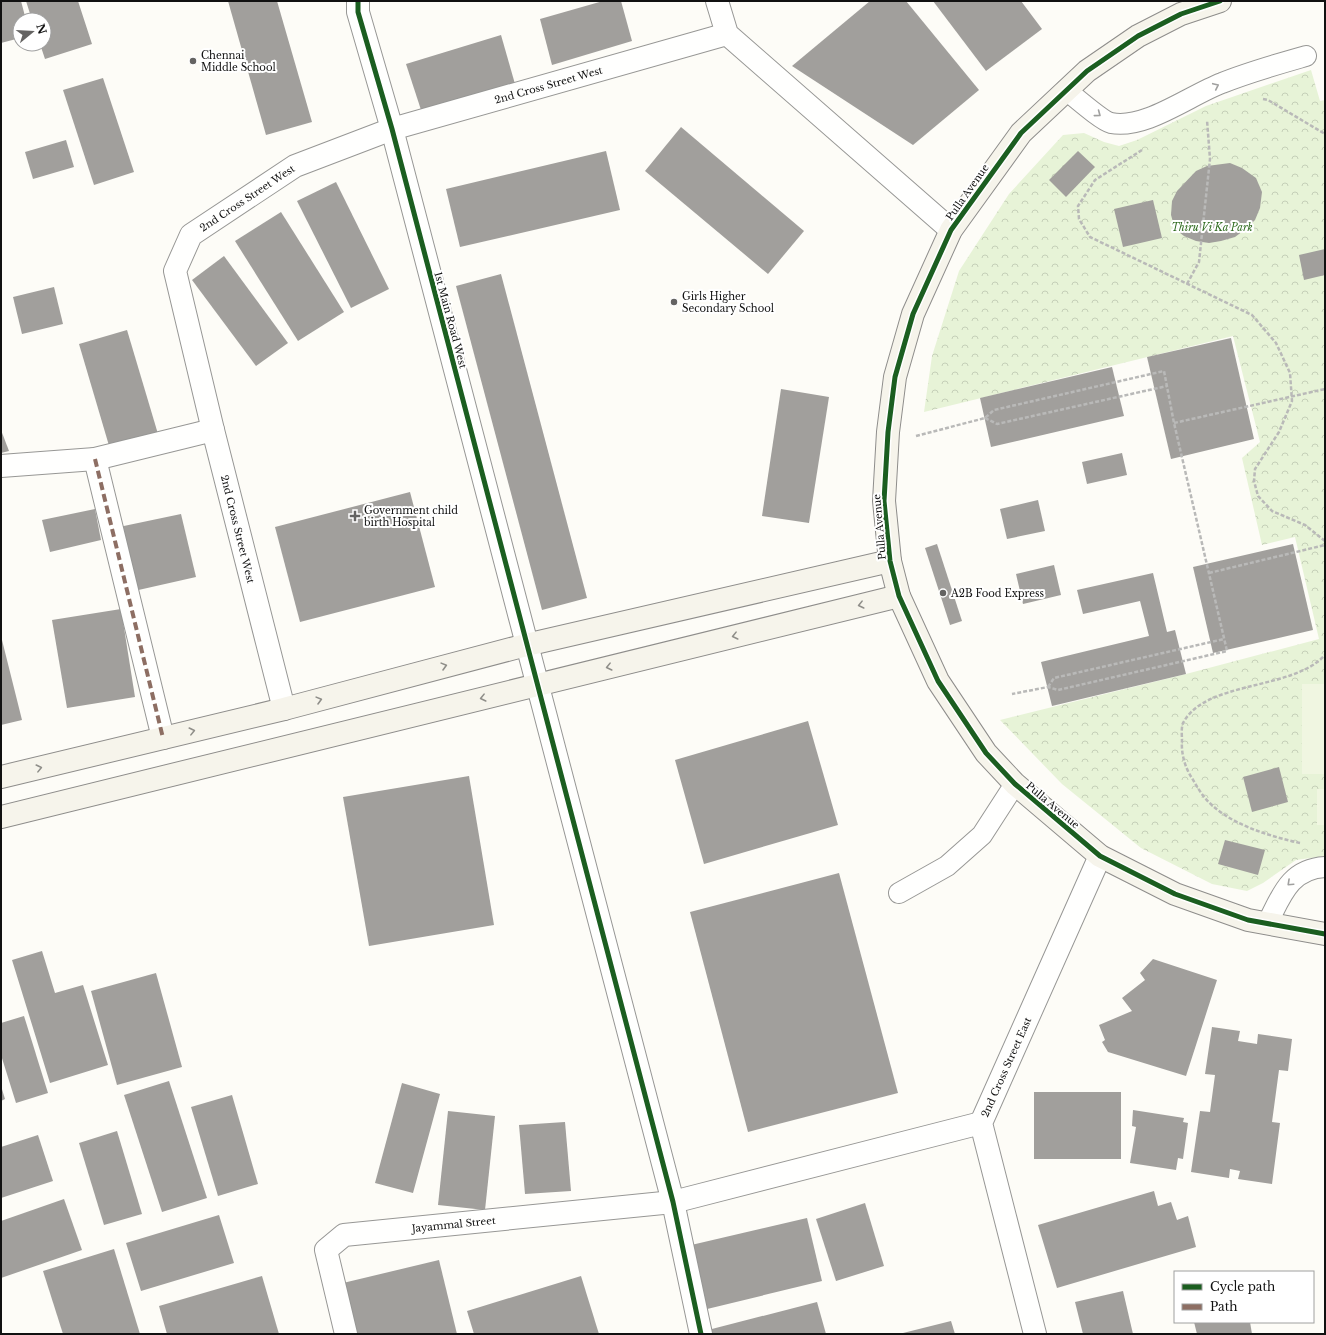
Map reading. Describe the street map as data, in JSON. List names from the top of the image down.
{
  "streets": {
    "street": [
      "2nd Cross Street West",
      "Pulla Avenue",
      "1st Main Road West",
      "2nd Cross Street East",
      "Jayammal Street"
    ]
  },
  "crossings": [
    ["2nd Cross Street West", "1st Main Road West"],
    ["Pulla Avenue", "2nd Cross Street East"],
    ["1st Main Road West", "Jayammal Street"]
  ],
  "parks": ["Thiru Vi Ka Park"],
  "places": {
    "other": ["Chennai Middle School", "Girls Higher Secondary School", "A2B Food Express"],
    "health": ["Government child birth Hospital"]
  },
  "legend": ["Cycle path", "Path"],
  "north": "right"
}
